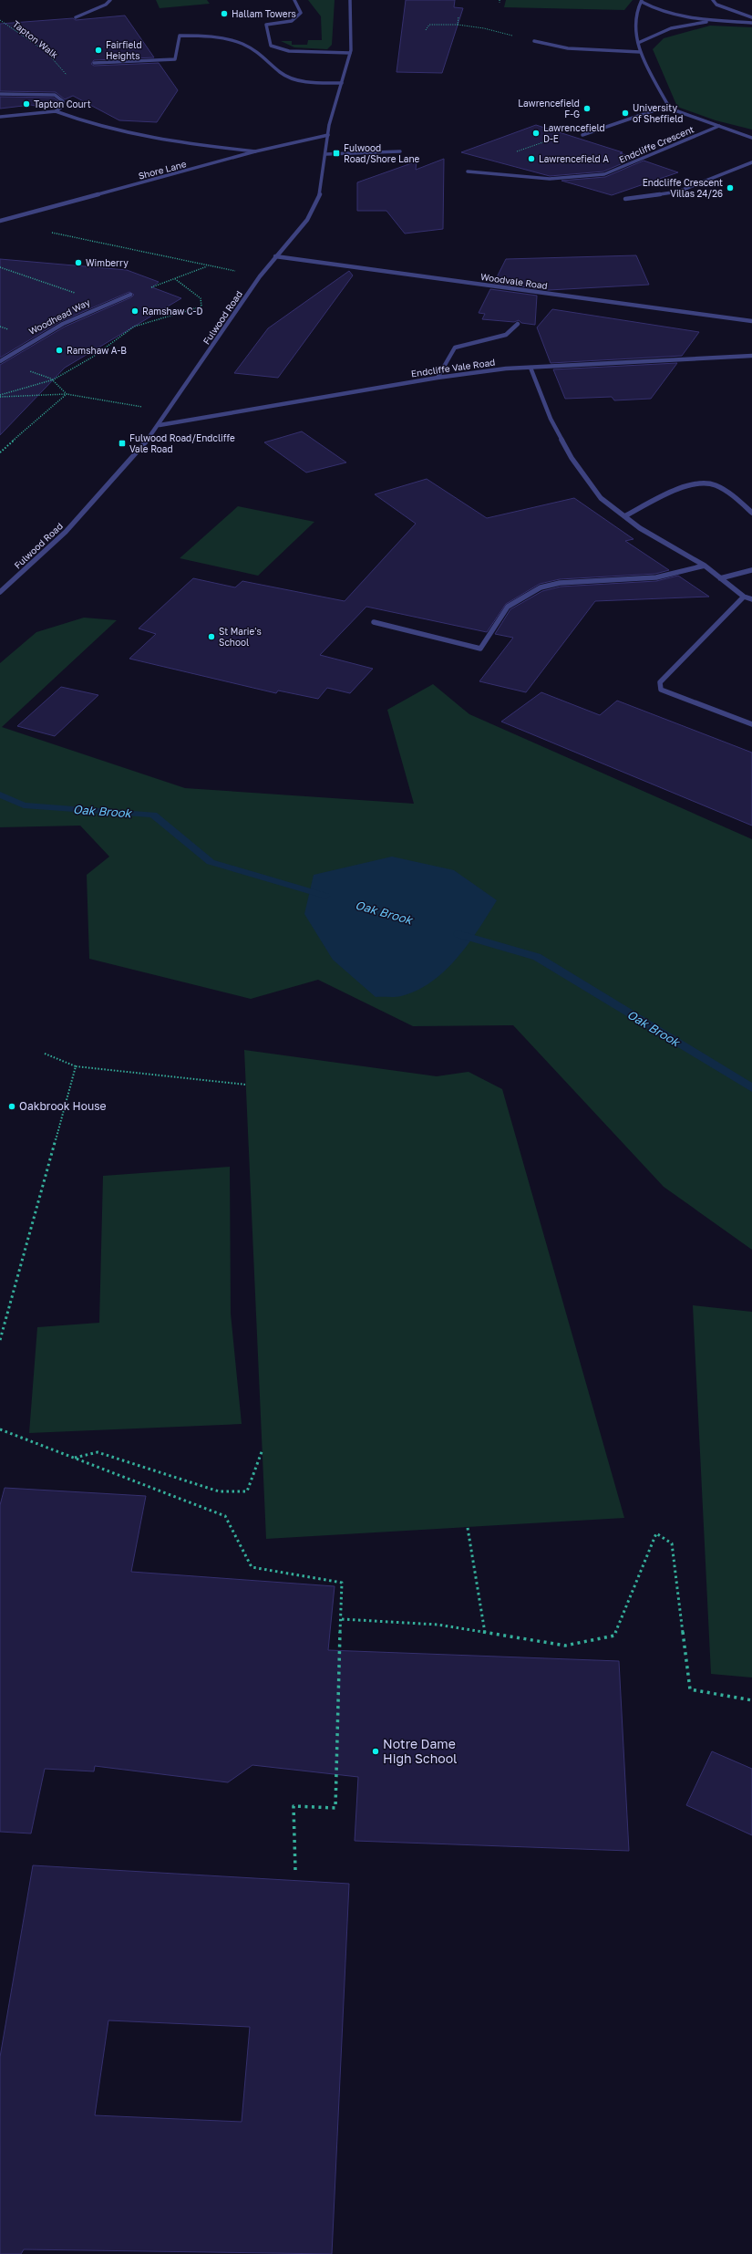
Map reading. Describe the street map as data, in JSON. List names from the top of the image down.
{
  "streets": {
    "street": [
      "Endcliffe Crescent",
      "Shore Lane",
      "Woodvale Road",
      "Woodhead Way",
      "Fulwood Road",
      "Endcliffe Vale Road"
    ],
    "path": ["Tapton Walk"]
  },
  "crossings": [
    ["Shore Lane", "Fulwood Road"],
    ["Woodvale Road", "Fulwood Road"],
    ["Fulwood Road", "Endcliffe Vale Road"]
  ],
  "water": ["Oak Brook"],
  "places": {
    "other": [
      "Hallam Towers",
      "Fairfield Heights",
      "Tapton Court",
      "Lawrencefield F-G",
      "University of Sheffield",
      "Lawrencefield D-E",
      "Lawrencefield A",
      "Endcliffe Crescent Villas 24/26",
      "Wimberry",
      "Ramshaw C-D",
      "Ramshaw A-B",
      "St Marie's School",
      "Oakbrook House",
      "Notre Dame High School"
    ],
    "transit": ["Fulwood Road/Shore Lane", "Fulwood Road/Endcliffe Vale Road"]
  }
}
